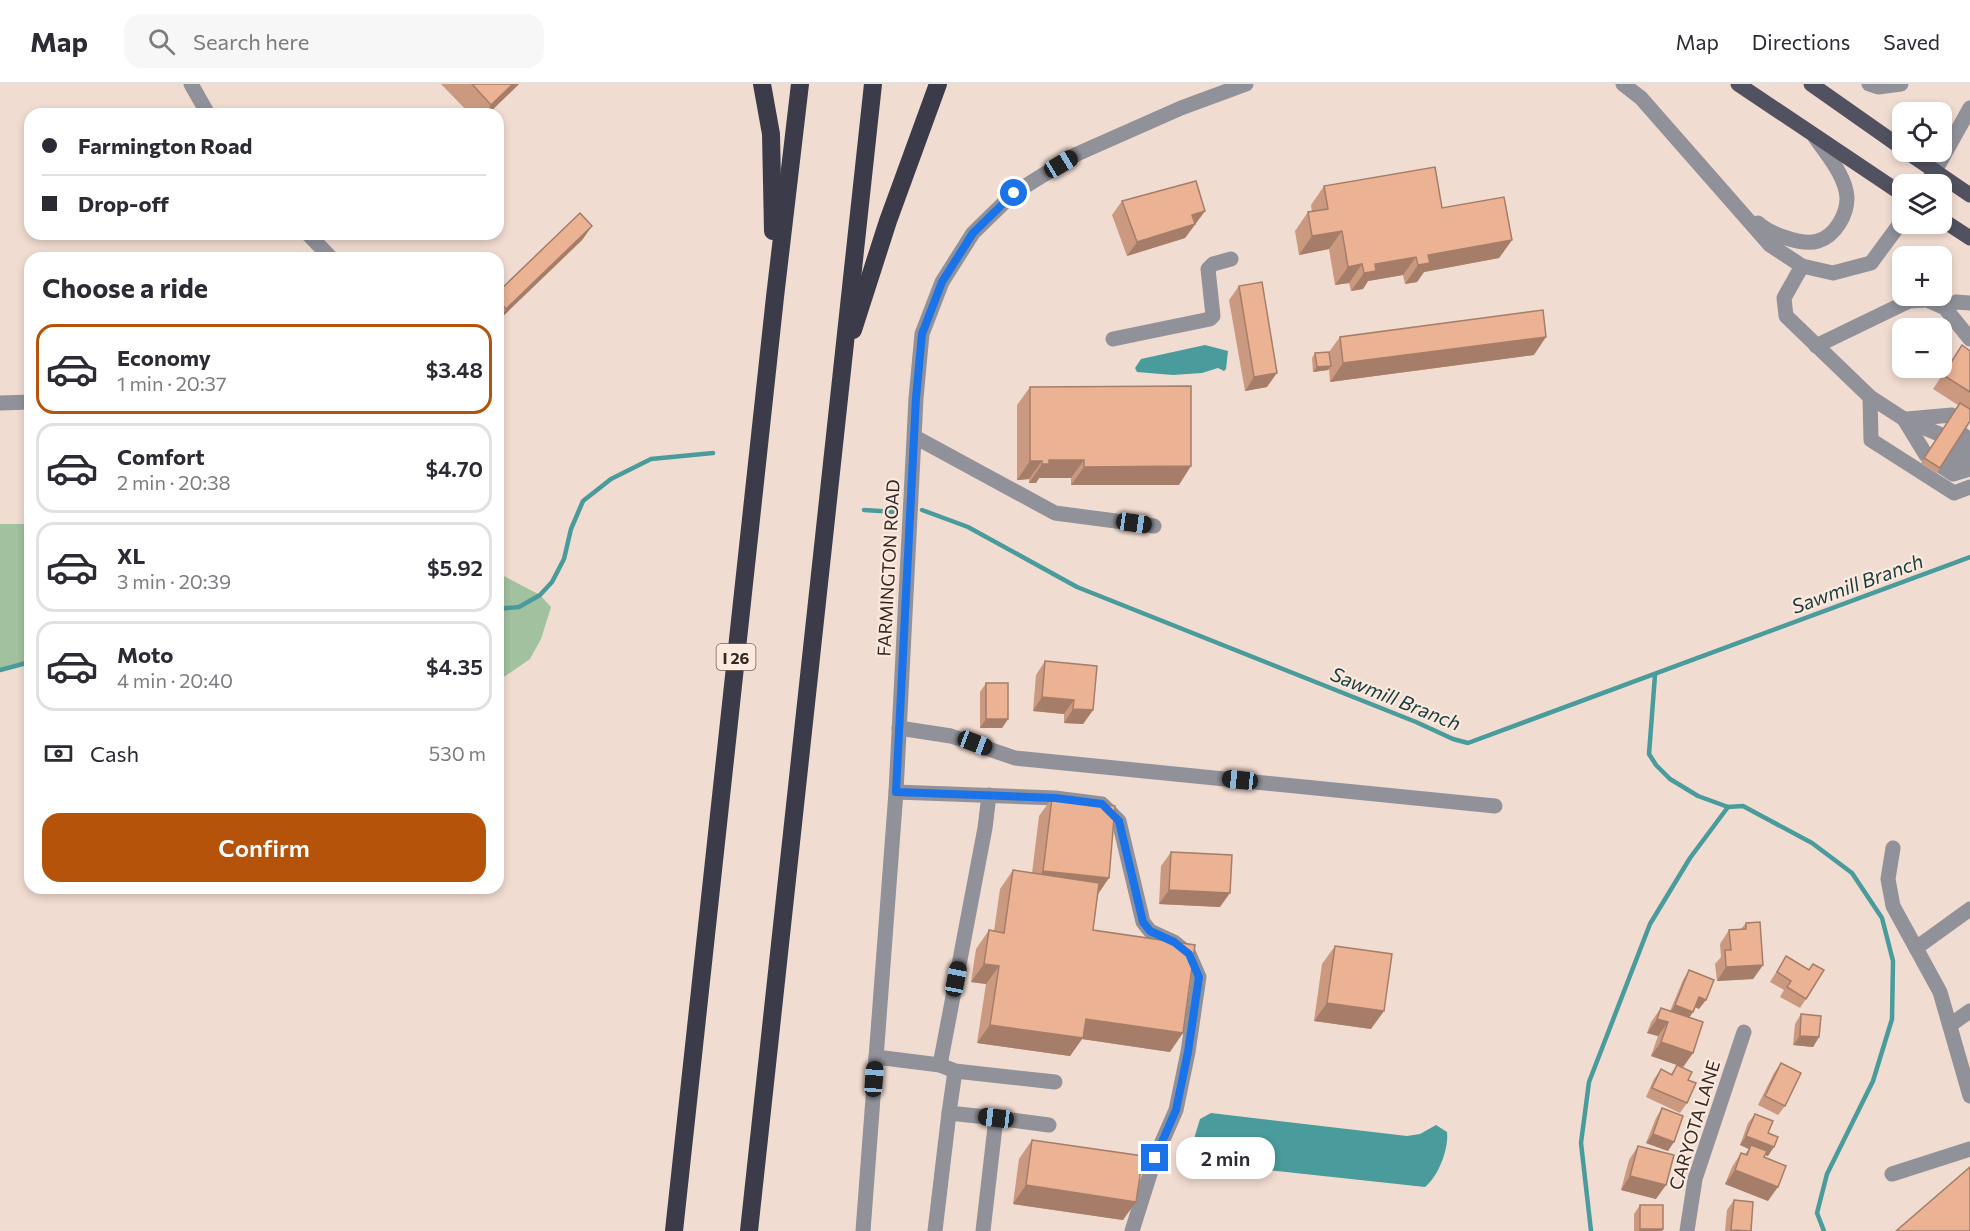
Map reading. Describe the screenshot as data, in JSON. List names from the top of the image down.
{
  "streets": {
    "highway": ["I 26"],
    "street": ["FARMINGTON ROAD", "CARYOTA LANE"]
  },
  "water": ["Sawmill Branch"],
  "page": {
    "header": "Map",
    "search": "Search here",
    "nav": ["Map", "Directions", "Saved"],
    "map_buttons": ["+", "−"],
    "banner": ["Farmington Road", "Drop-off"],
    "heading": "Choose a ride",
    "list": [
      {
        "name": "Economy",
        "note": "1 min · 20:37",
        "value": "$3.48"
      },
      {
        "name": "Comfort",
        "note": "2 min · 20:38",
        "value": "$4.70"
      },
      {
        "name": "XL",
        "note": "3 min · 20:39",
        "value": "$5.92"
      },
      {
        "name": "Moto",
        "note": "4 min · 20:40",
        "value": "$4.35"
      }
    ],
    "pay": ["Cash", "530 m"],
    "buttons": "Confirm",
    "bubble": "2 min"
  }
}
